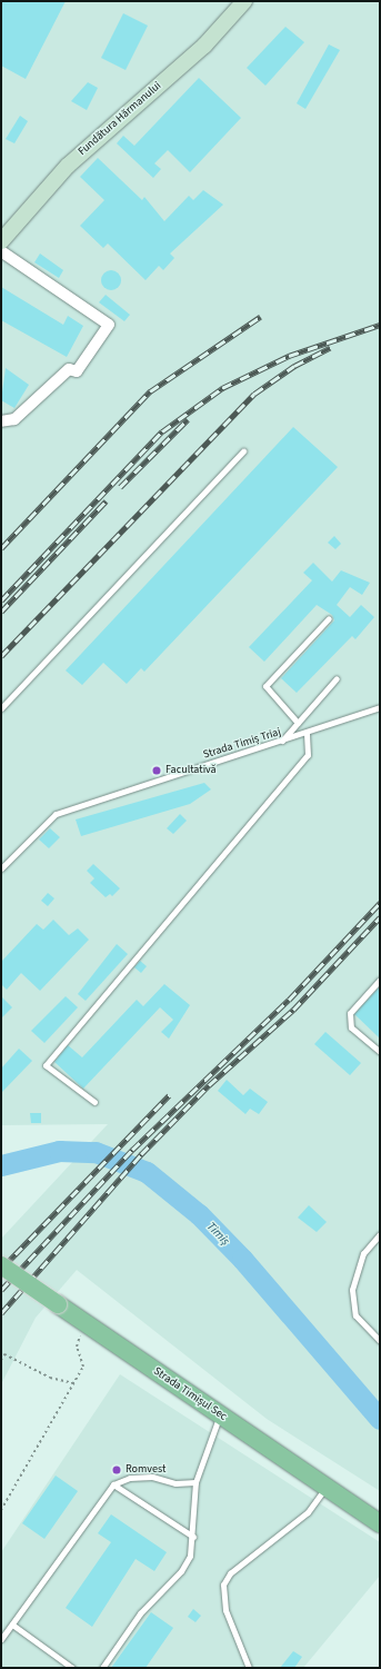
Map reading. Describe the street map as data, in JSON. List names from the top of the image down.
{
  "streets": {
    "main road": ["Fundătura Hărmanului", "Strada Timișul Sec"],
    "lane": ["Strada Timiș Triaj"]
  },
  "water": ["Timiș"],
  "places": ["Facultativă", "Romvest"]
}
